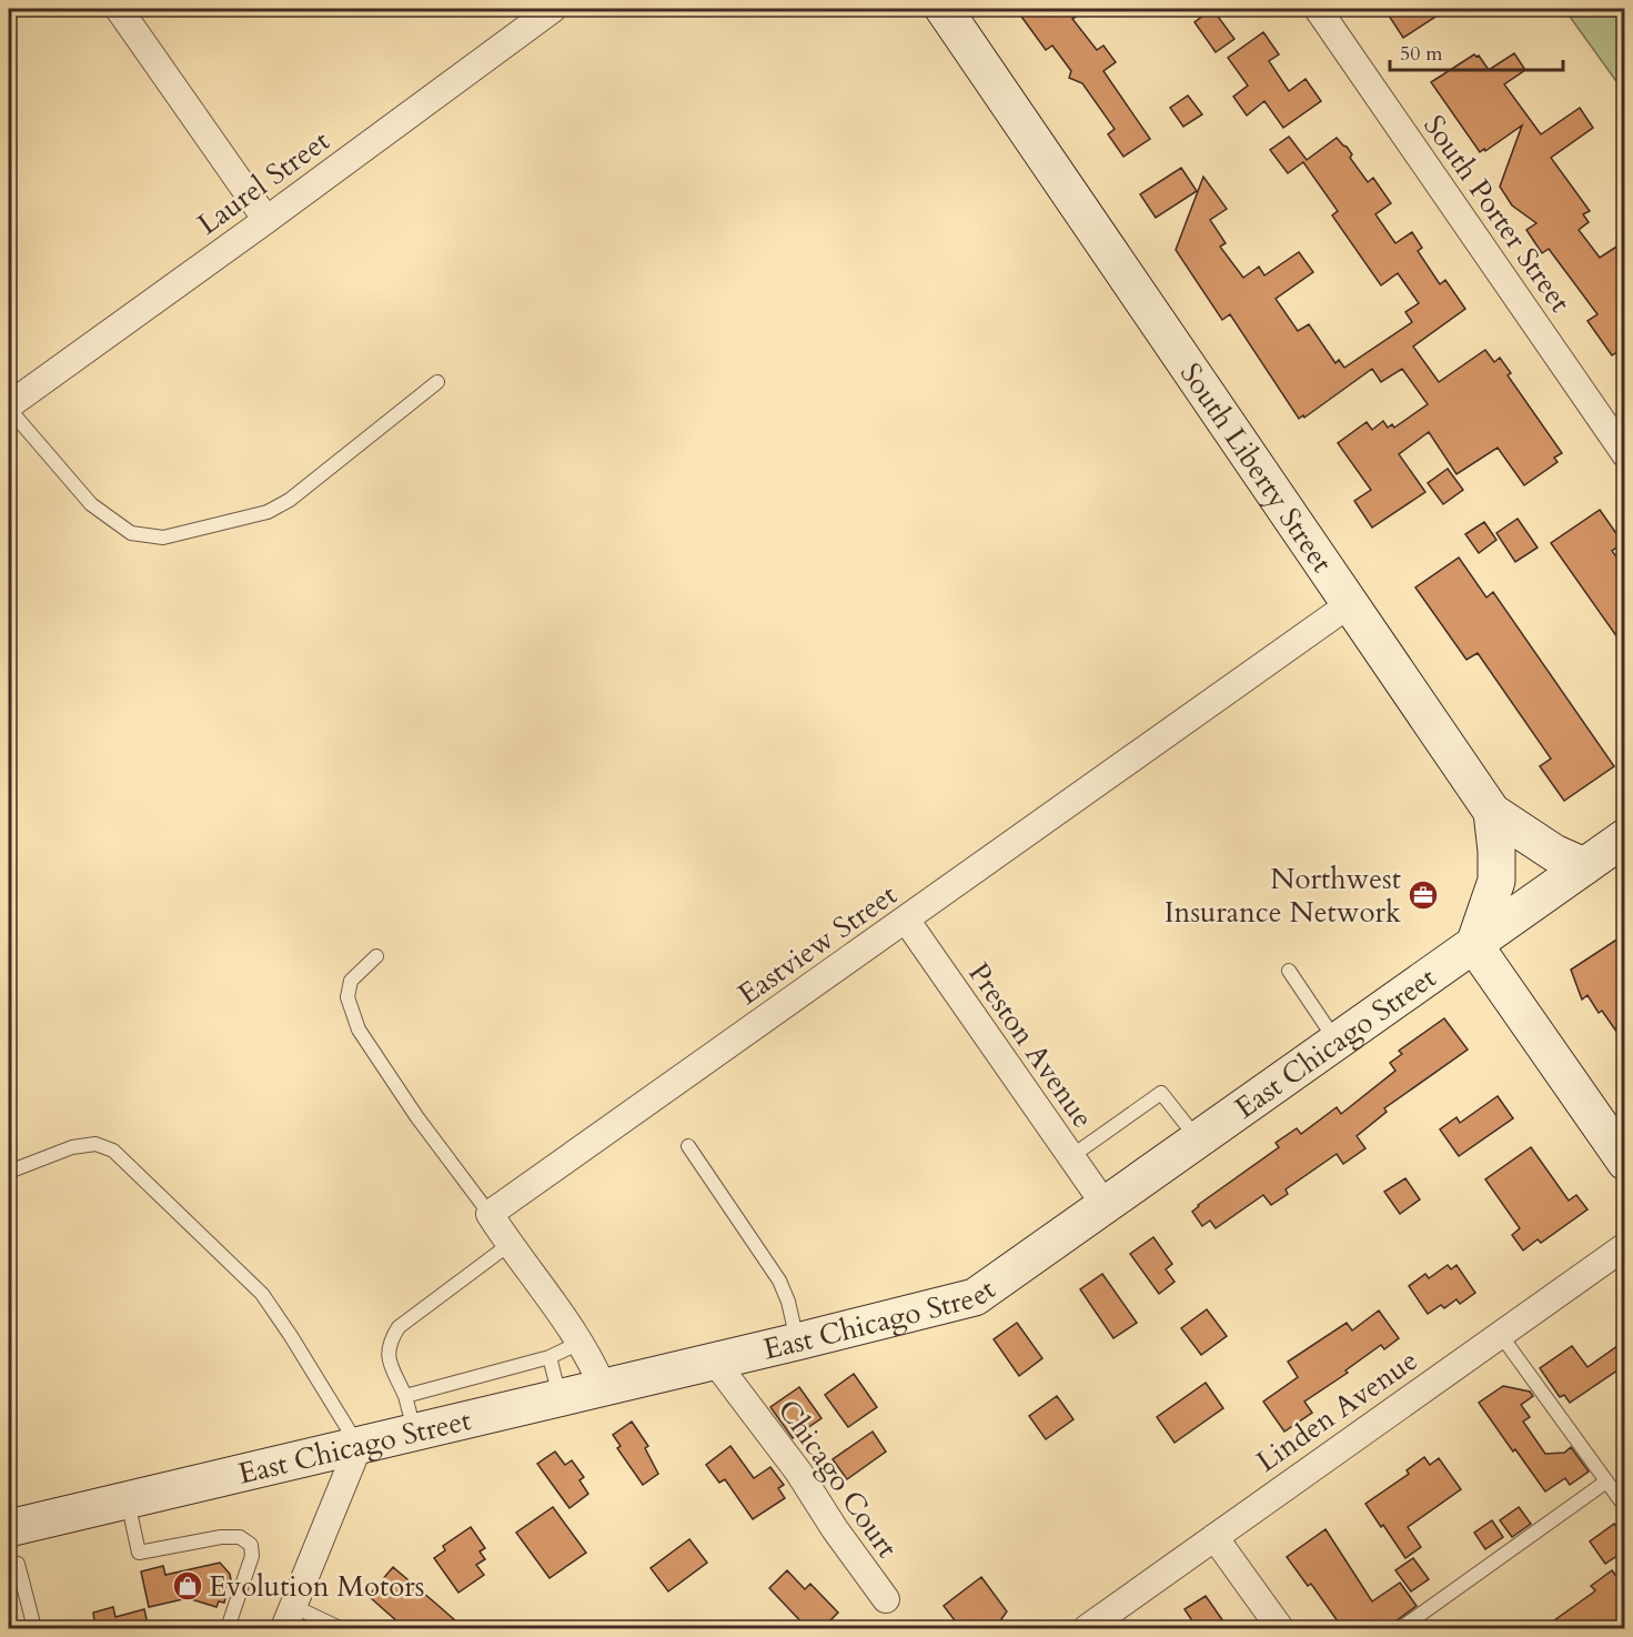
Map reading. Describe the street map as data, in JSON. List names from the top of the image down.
{
  "streets": {
    "main road": ["South Liberty Street", "East Chicago Street"],
    "street": [
      "Laurel Street",
      "South Porter Street",
      "Eastview Street",
      "Preston Avenue",
      "Linden Avenue",
      "Chicago Court"
    ]
  },
  "crossings": [
    ["South Liberty Street", "Eastview Street"],
    ["South Liberty Street", "East Chicago Street"],
    ["Eastview Street", "Preston Avenue"],
    ["East Chicago Street", "Preston Avenue"],
    ["East Chicago Street", "Chicago Court"]
  ],
  "places": {
    "office": ["Northwest Insurance Network"],
    "shop": ["Evolution Motors"]
  },
  "scale_bar": "50 m"
}
